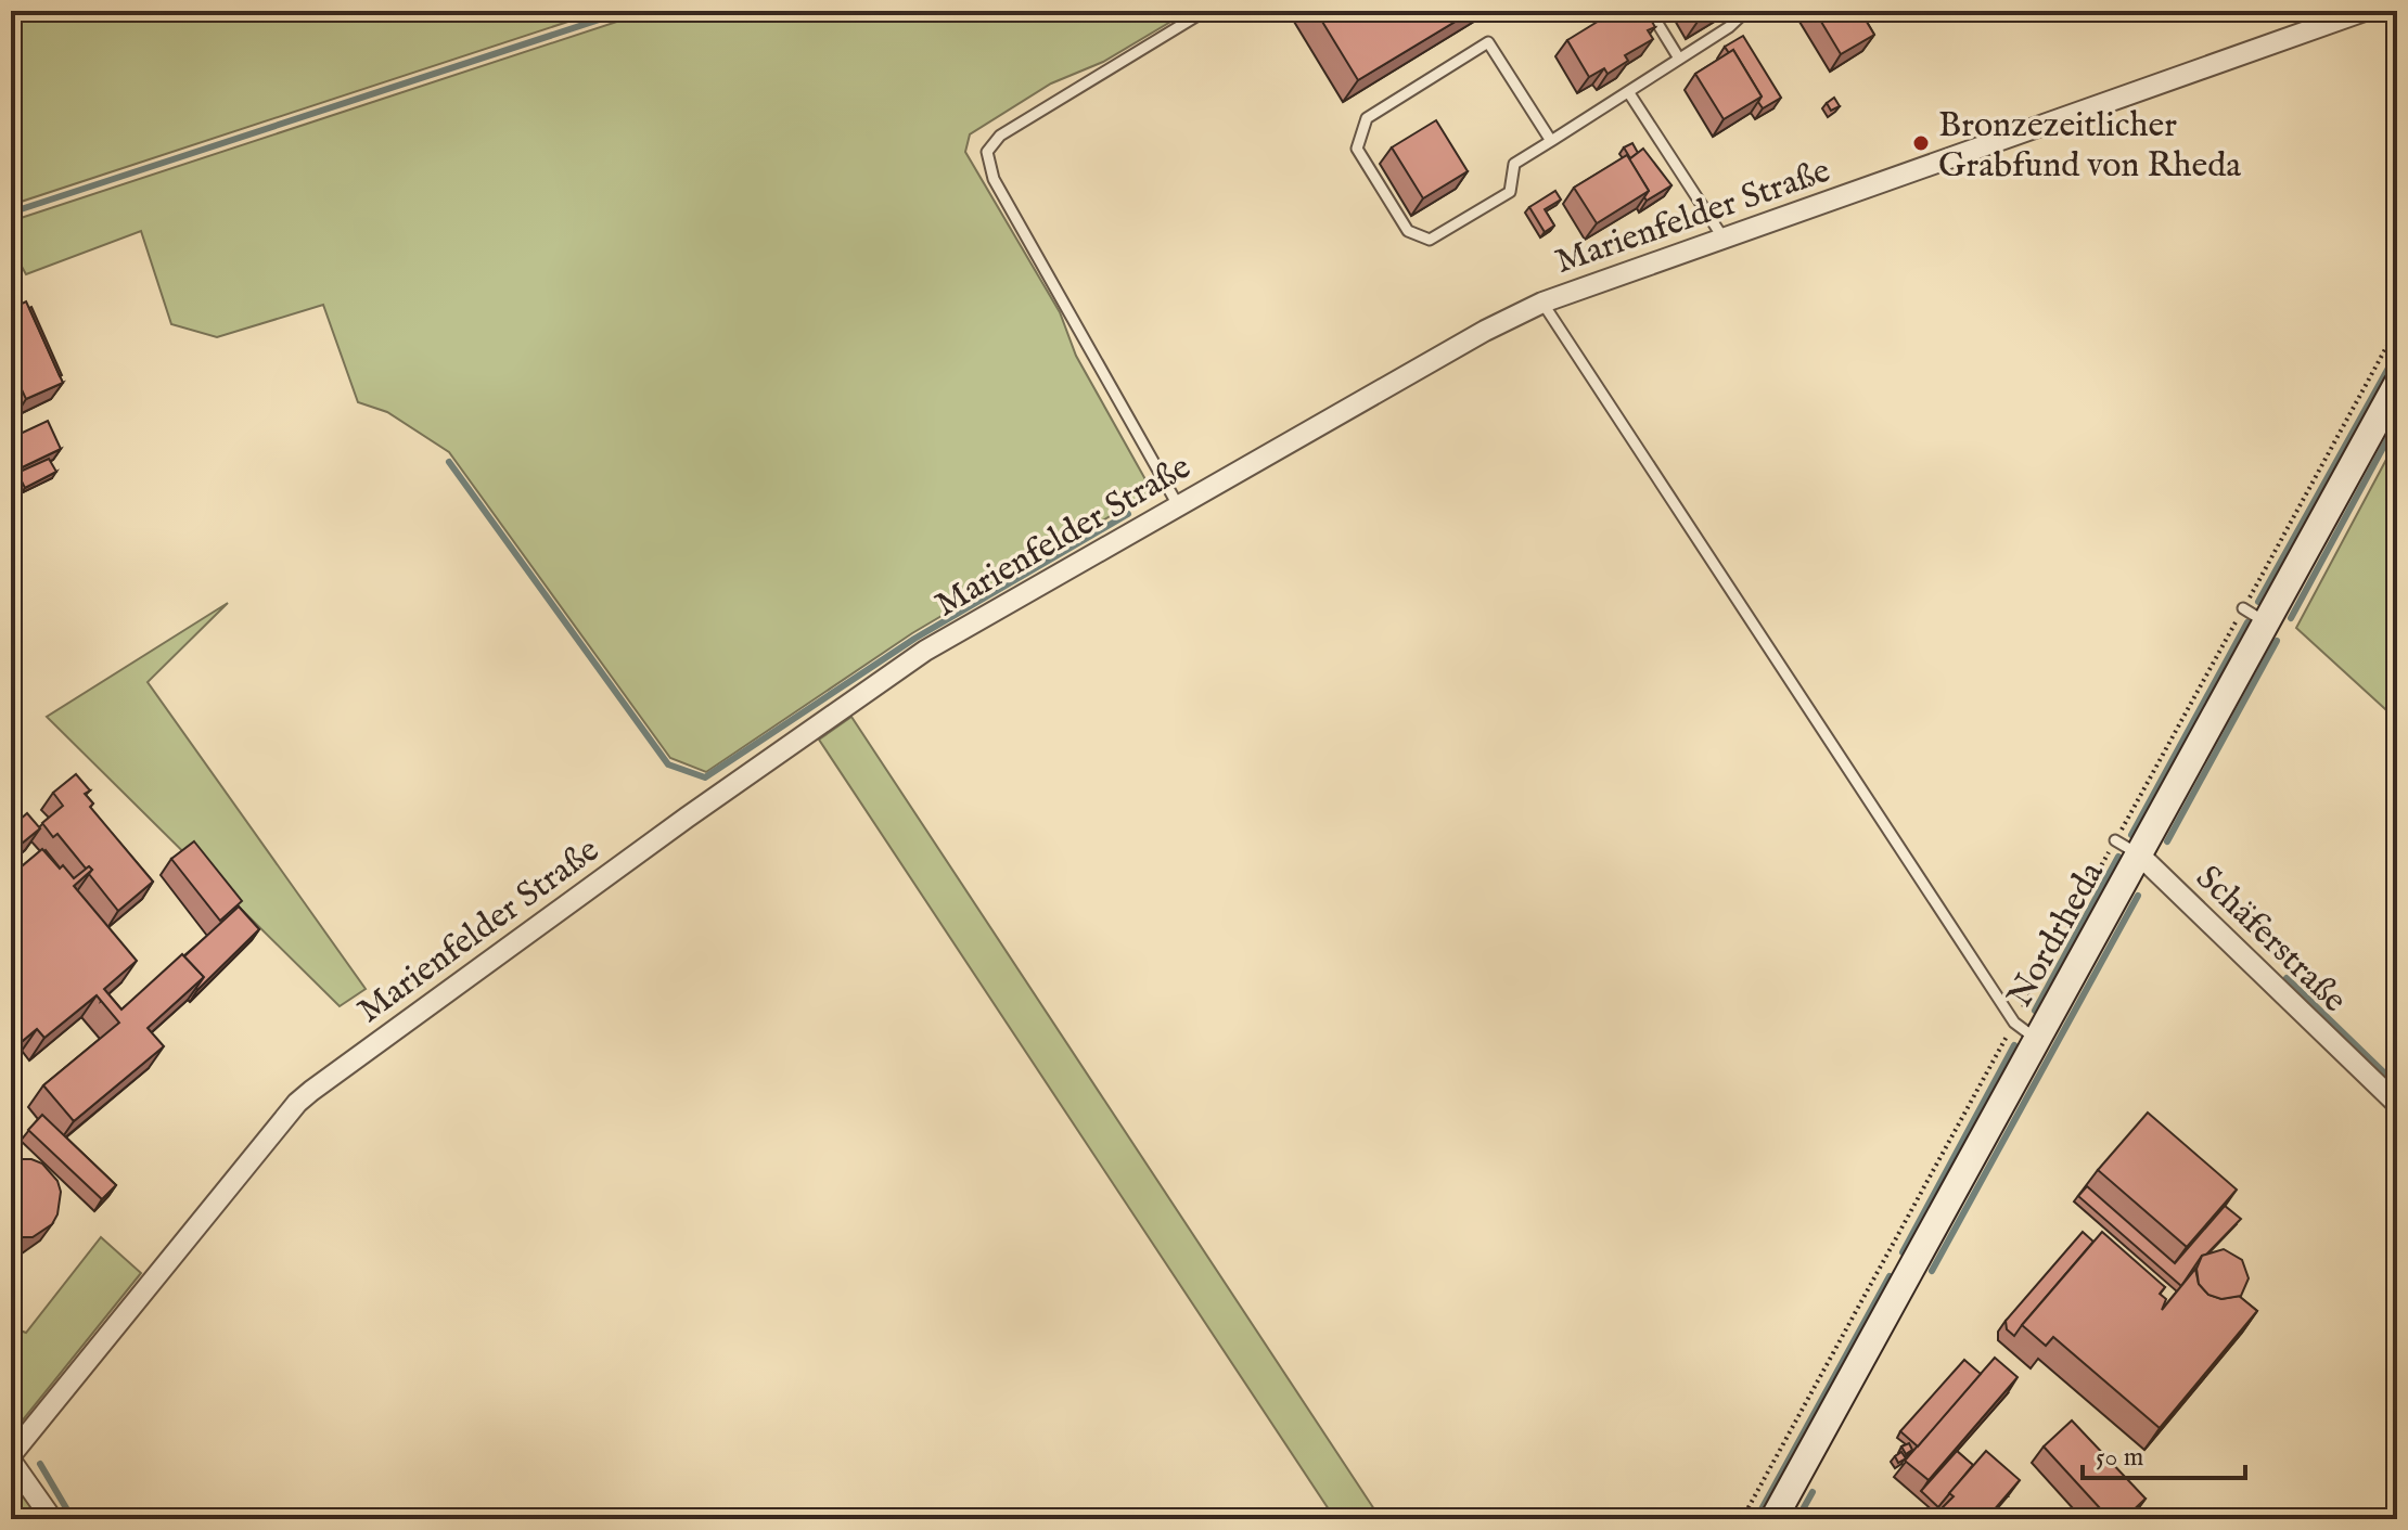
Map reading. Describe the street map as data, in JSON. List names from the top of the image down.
{
  "streets": {
    "main road": ["Nordrheda"],
    "street": ["Marienfelder Straße", "Schäferstraße"]
  },
  "crossings": [
    ["Nordrheda", "Schäferstraße"]
  ],
  "places": ["Bronzezeitlicher Grabfund von Rheda"],
  "scale_bar": "50 m"
}
